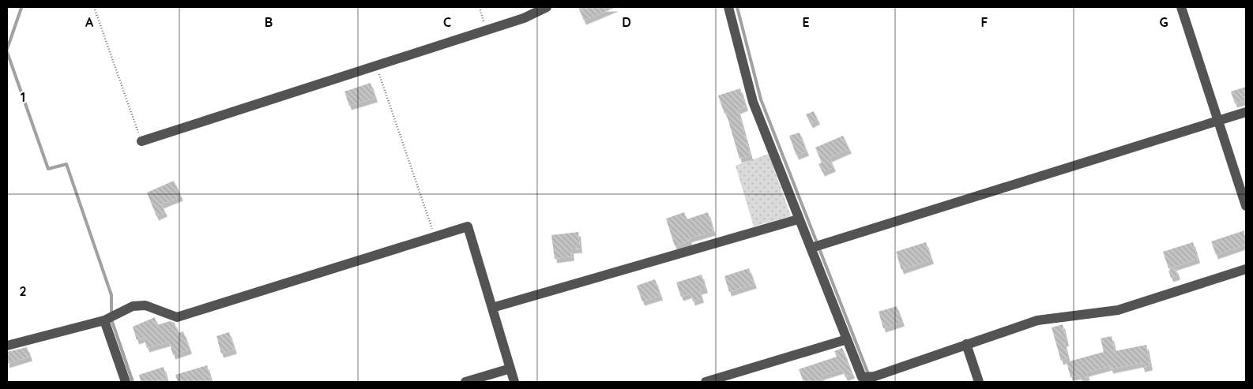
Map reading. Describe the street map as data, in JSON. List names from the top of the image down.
{
  "grid": {
    "columns": [
      "A",
      "B",
      "C",
      "D",
      "E",
      "F",
      "G"
    ],
    "rows": ["1", "2"]
  }
}
